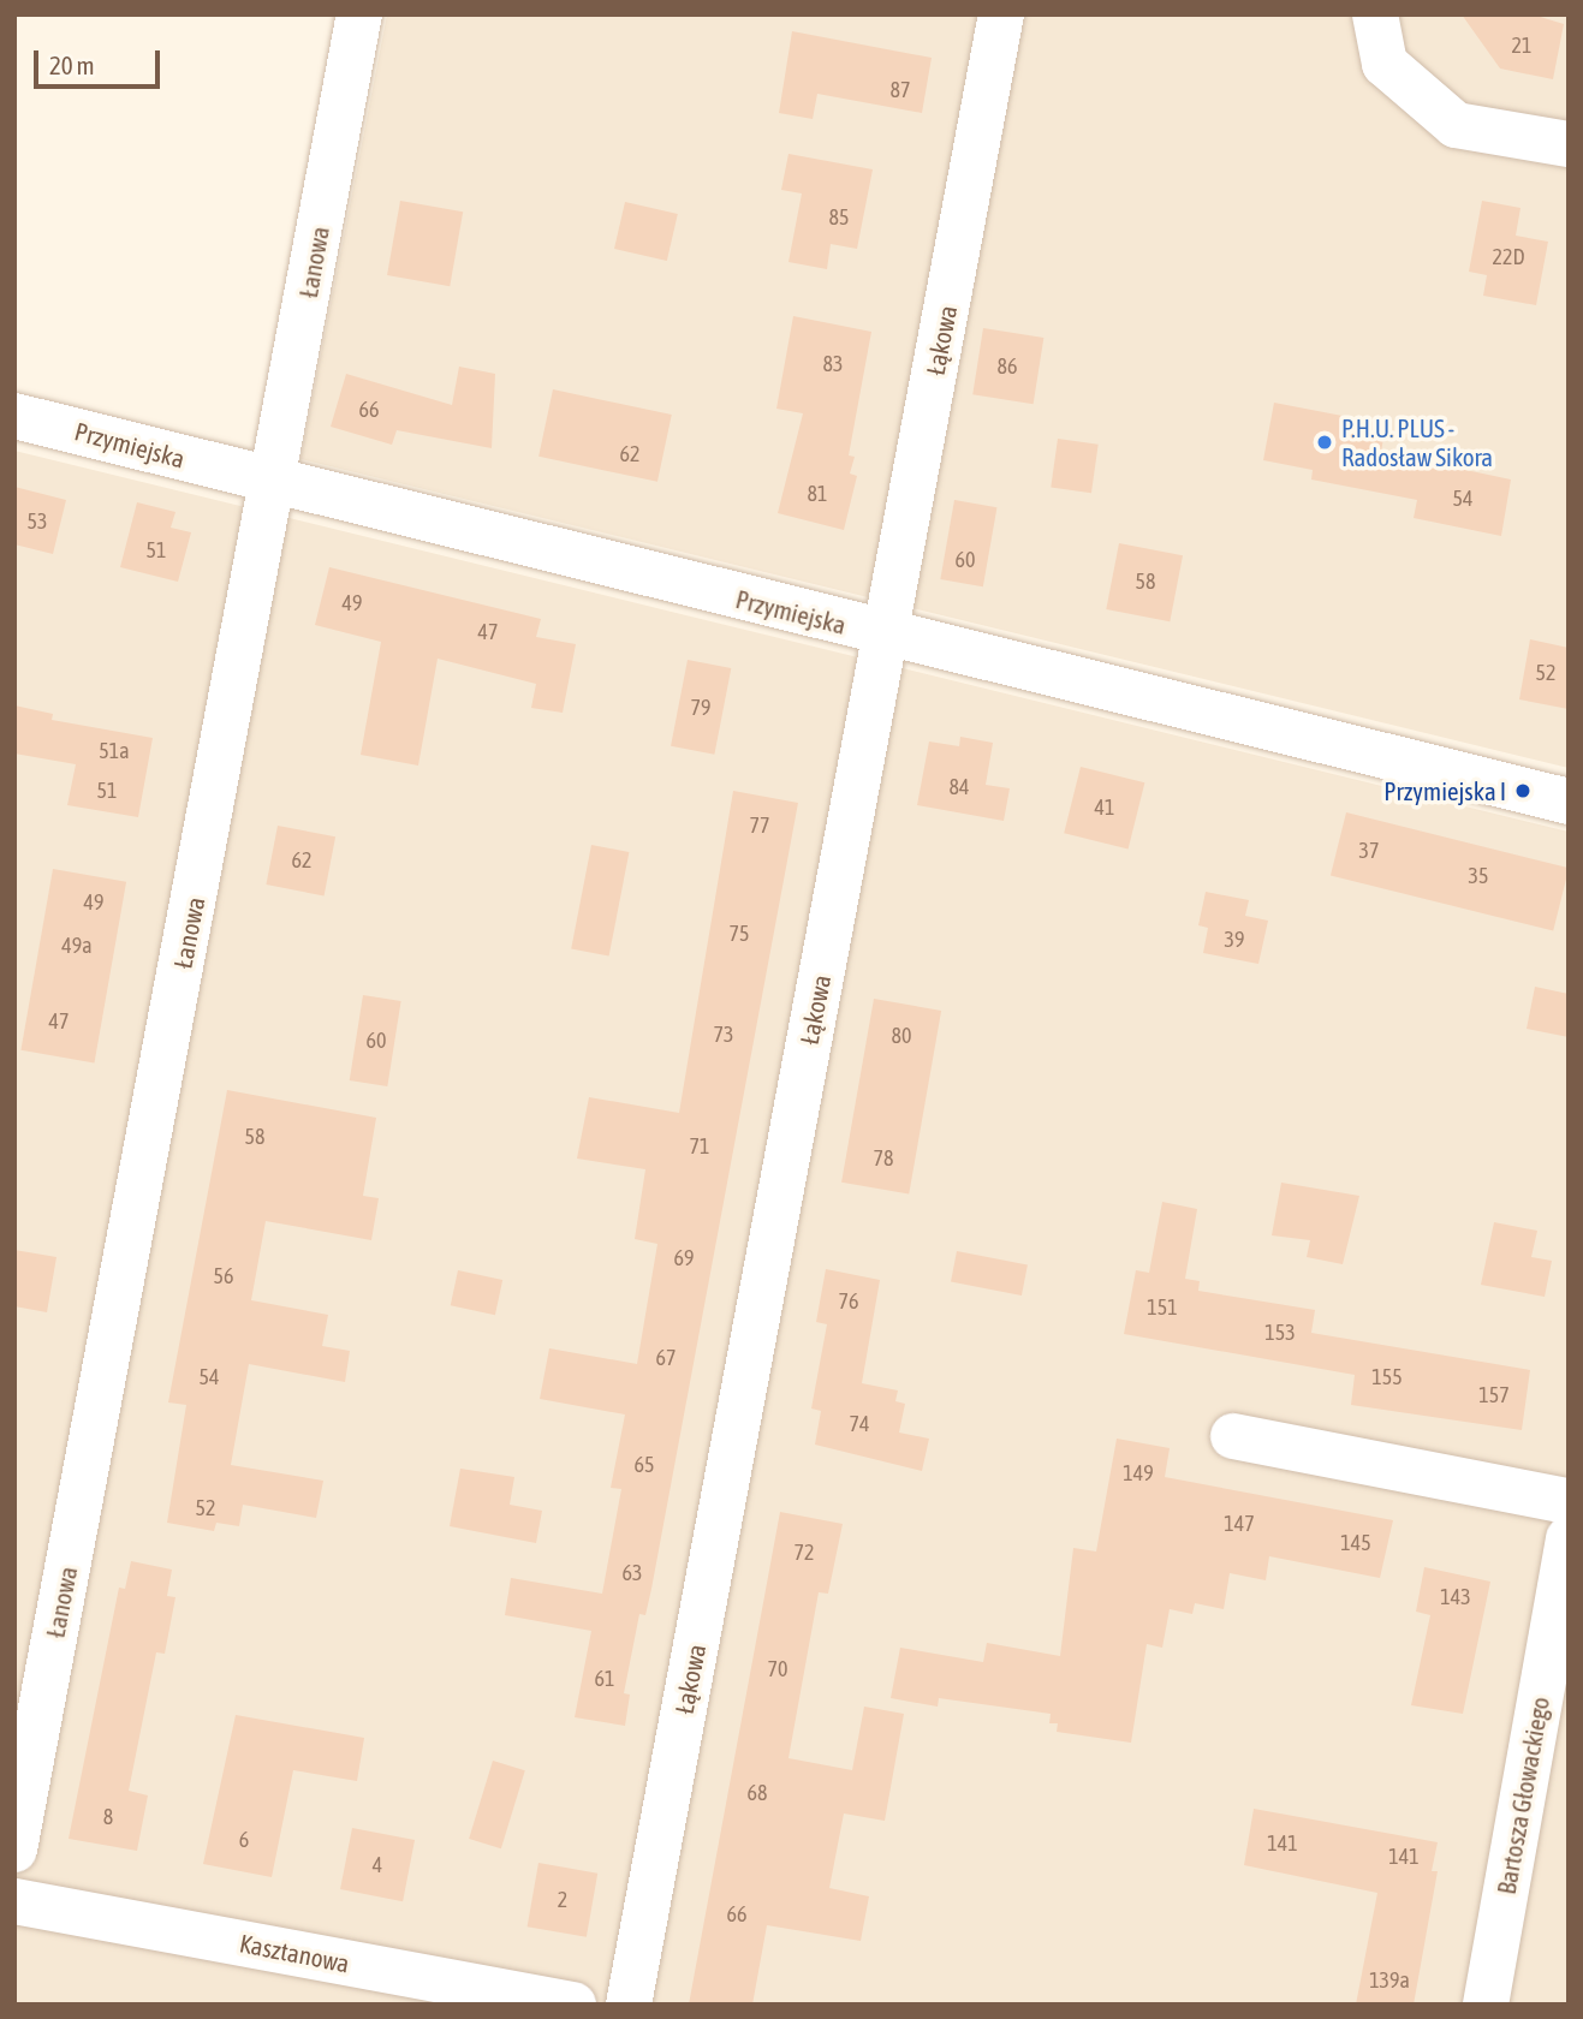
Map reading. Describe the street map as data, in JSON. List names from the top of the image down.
{
  "streets": {
    "street": [
      "Łanowa",
      "Łąkowa",
      "Przymiejska",
      "Bartosza Głowackiego",
      "Kasztanowa"
    ]
  },
  "crossings": [
    ["Łanowa", "Przymiejska"],
    ["Łąkowa", "Przymiejska"]
  ],
  "places": ["P.H.U. PLUS - Radosław Sikora", "Przymiejska I"],
  "house_numbers": [
    "21",
    "87",
    "85",
    "22D",
    "83",
    "86",
    "66",
    "62",
    "81",
    "54",
    "53",
    "51",
    "60",
    "58",
    "49",
    "47",
    "52",
    "79",
    "51a",
    "84",
    "51",
    "41",
    "77",
    "37",
    "62",
    "35",
    "49",
    "75",
    "39",
    "49a",
    "47",
    "73",
    "80",
    "60",
    "58",
    "71",
    "78",
    "69",
    "56",
    "76",
    "151",
    "153",
    "67",
    "54",
    "155",
    "157",
    "74",
    "65",
    "149",
    "52",
    "147",
    "145",
    "72",
    "63",
    "143",
    "70",
    "61",
    "68",
    "8",
    "6",
    "141",
    "141",
    "4",
    "2",
    "66",
    "139a"
  ],
  "scale_bar": "20 m"
}
